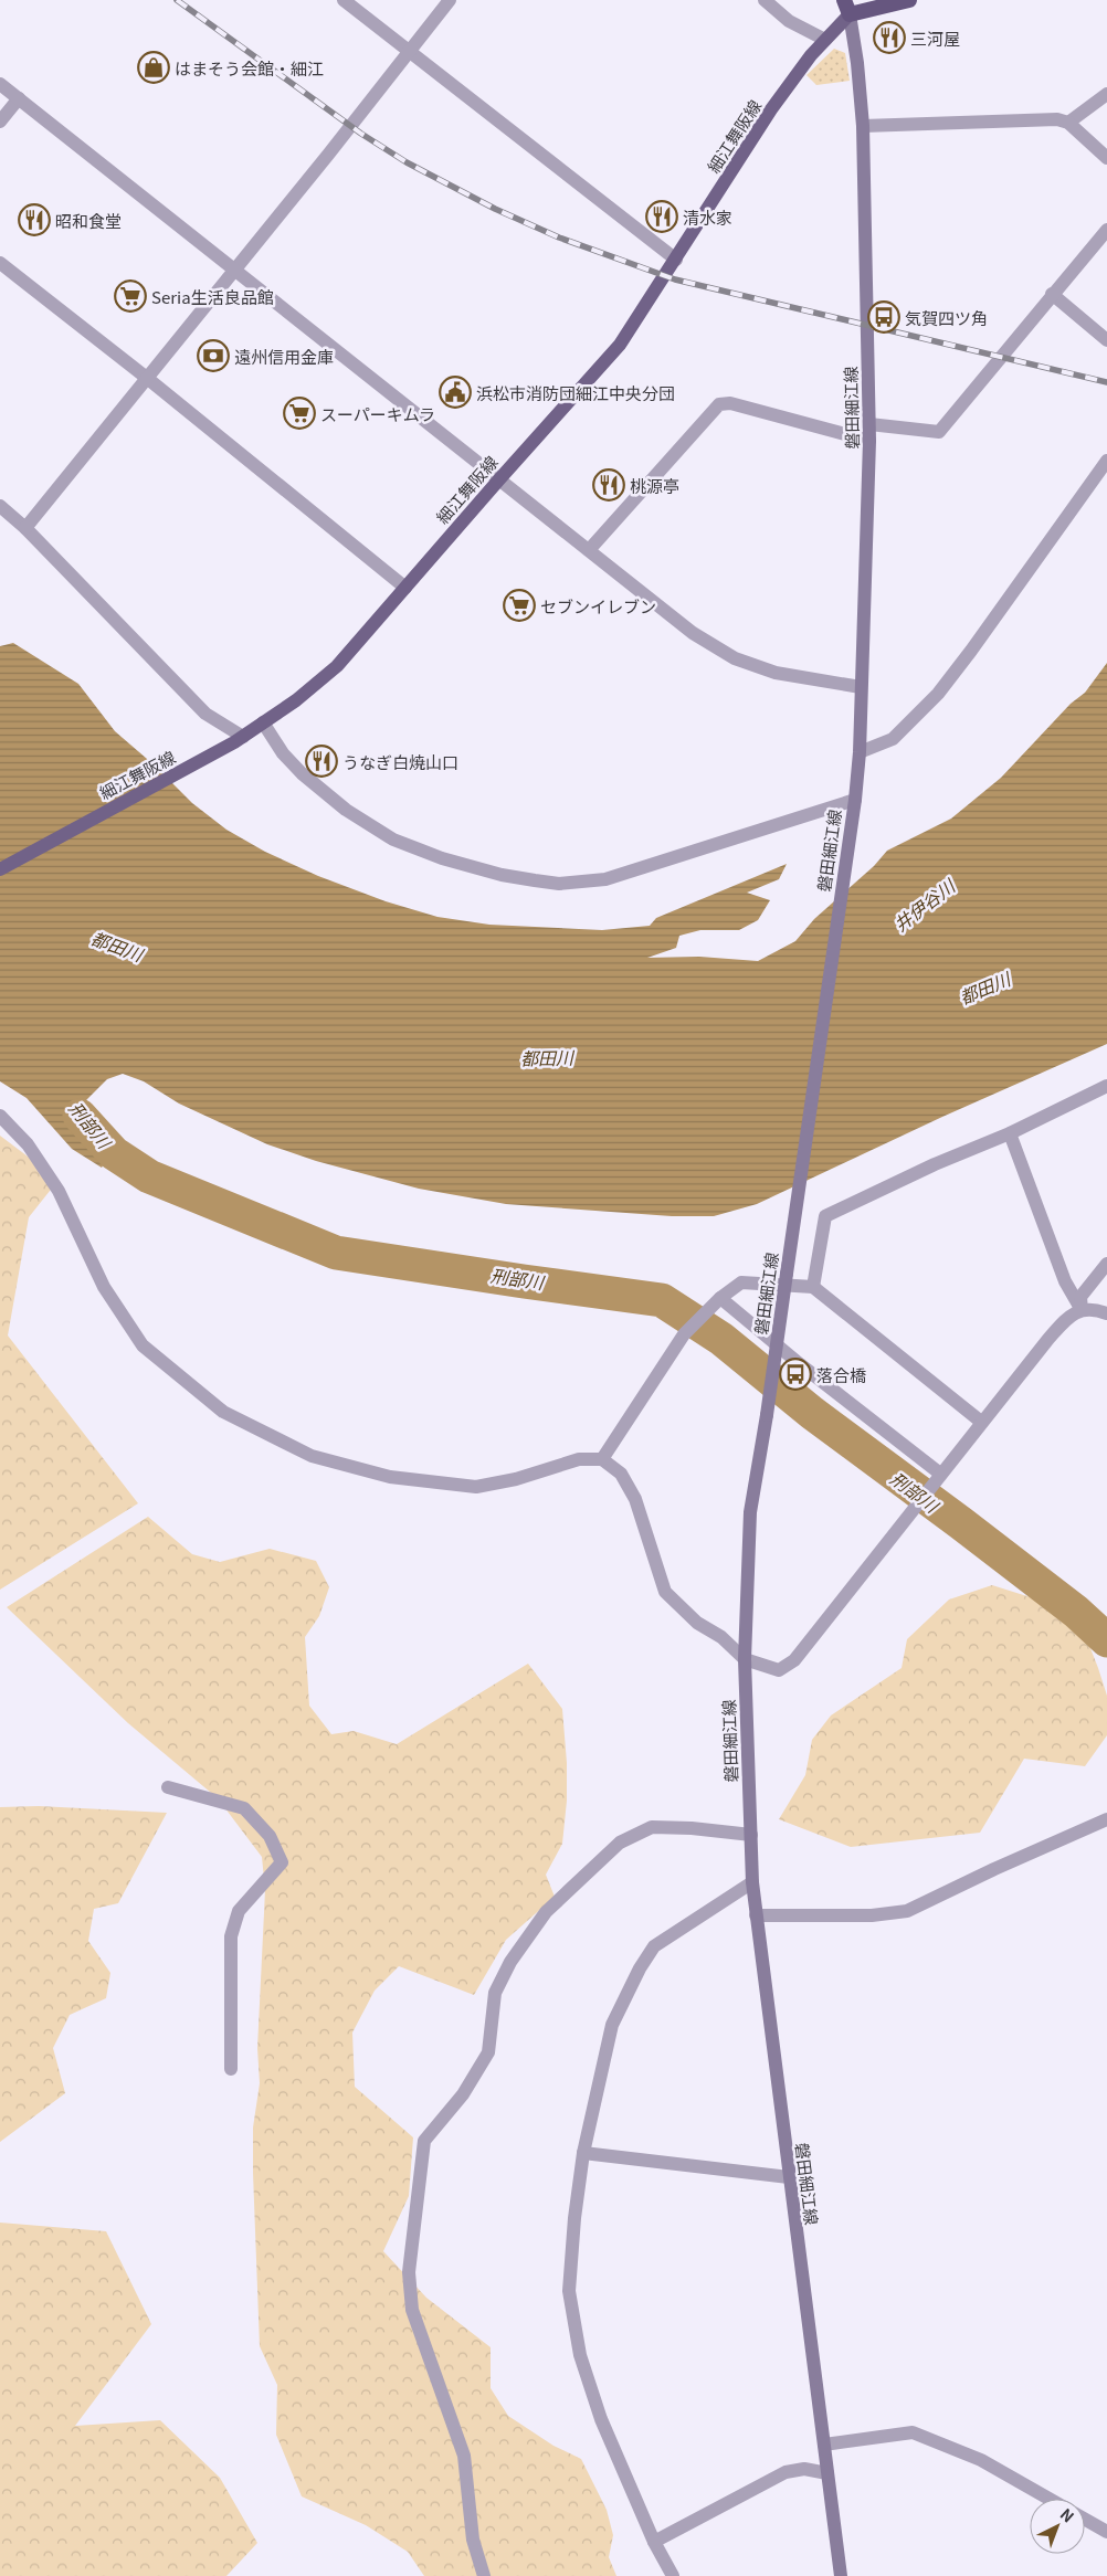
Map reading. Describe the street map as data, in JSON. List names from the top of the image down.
{
  "streets": {
    "main road": ["細江舞阪線", "磐田細江線"]
  },
  "crossings": [
    ["細江舞阪線", "磐田細江線"]
  ],
  "water": ["井伊谷川", "都田川", "刑部川"],
  "places": {
    "restaurant": [
      "三河屋",
      "清水家",
      "昭和食堂",
      "桃源亭",
      "うなぎ白焼山口"
    ],
    "shop": ["はまそう会館・細江"],
    "supermarket": ["Seria生活良品館", "スーパーキムラ", "セブンイレブン"],
    "bus stop": ["気賀四ツ角", "落合橋"],
    "bank": ["遠州信用金庫"],
    "public building": ["浜松市消防団細江中央分団"]
  },
  "north": "top right"
}
